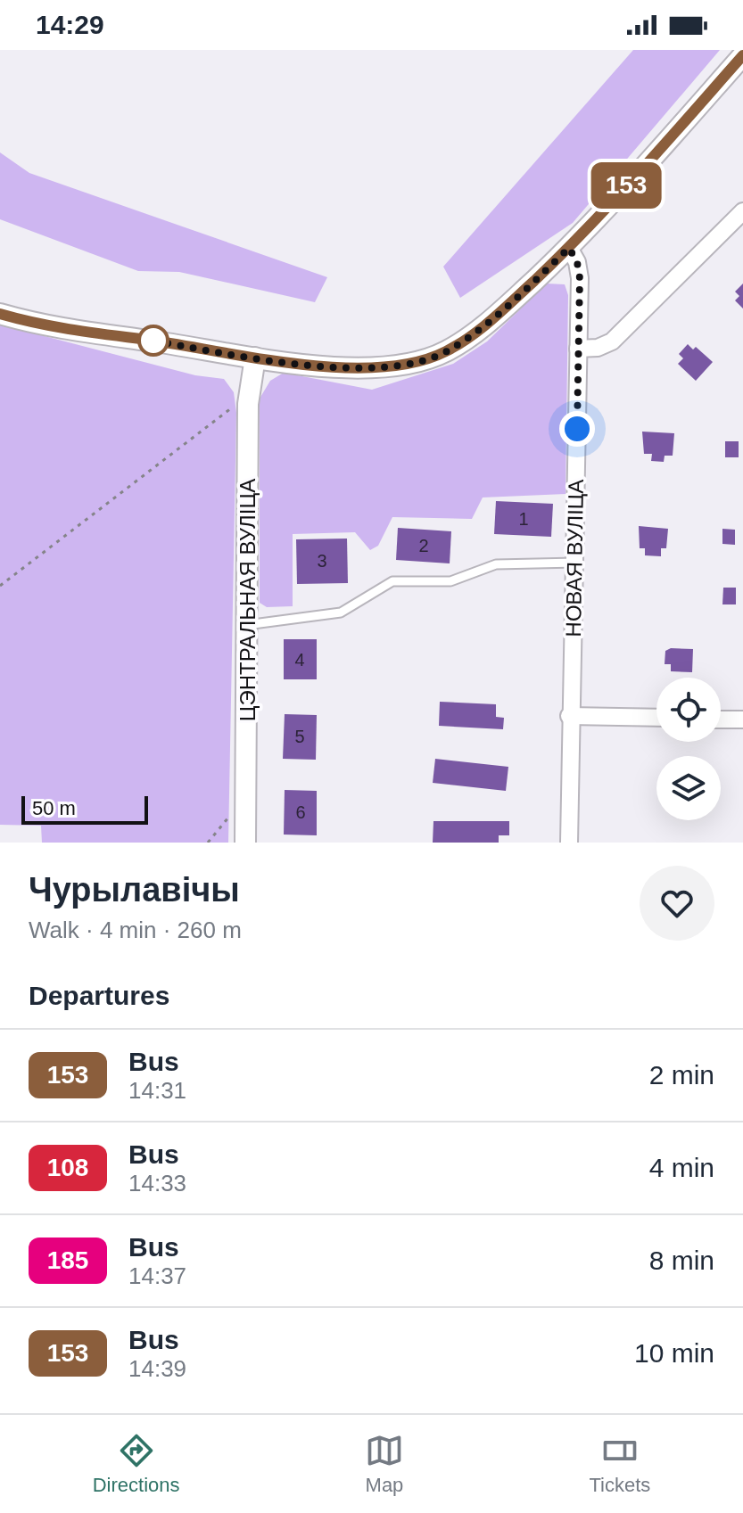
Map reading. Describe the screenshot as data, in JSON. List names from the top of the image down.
{
  "streets": {
    "street": ["НОВАЯ ВУЛІЦА", "ЦЭНТРАЛЬНАЯ ВУЛІЦА"]
  },
  "lines": ["bus line 153"],
  "house_numbers": [
    "1",
    "2",
    "3",
    "4",
    "5",
    "6"
  ],
  "scale_bar": "50 m",
  "page": {
    "status": "14:29",
    "on_map": "153",
    "scale": "50 m",
    "heading": [
      ["Чурылавічы", "Walk · 4 min · 260 m"],
      "Departures"
    ],
    "list": [
      {
        "mark": "153",
        "name": "Bus",
        "note": "14:31",
        "value": "2 min"
      },
      {
        "mark": "108",
        "name": "Bus",
        "note": "14:33",
        "value": "4 min"
      },
      {
        "mark": "185",
        "name": "Bus",
        "note": "14:37",
        "value": "8 min"
      },
      {
        "mark": "153",
        "name": "Bus",
        "note": "14:39",
        "value": "10 min"
      }
    ],
    "tabs": ["Directions", "Map", "Tickets"]
  }
}
